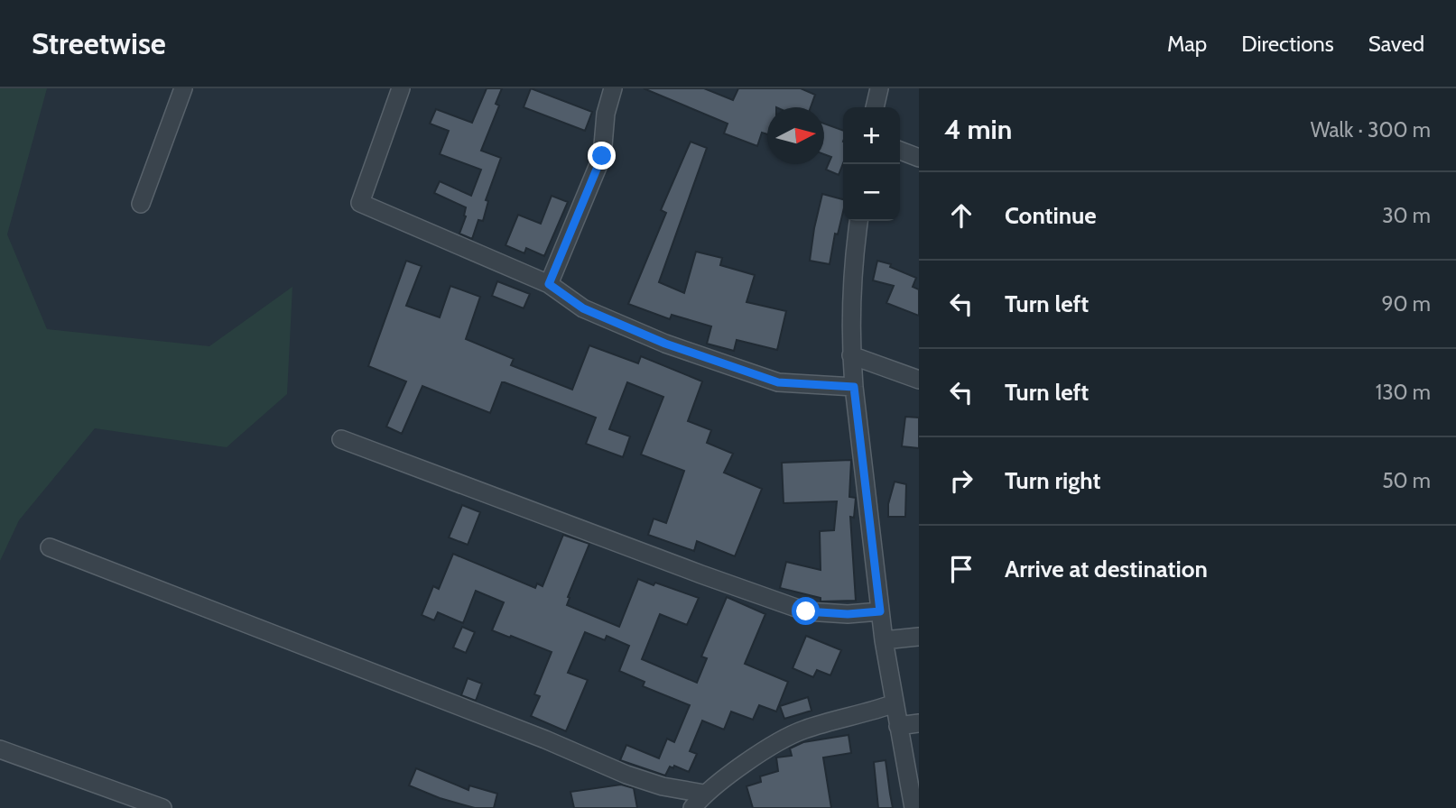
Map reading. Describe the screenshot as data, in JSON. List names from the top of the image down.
{
  "north": "right",
  "page": {
    "header": "Streetwise",
    "nav": ["Map", "Directions", "Saved"],
    "heading": ["4 min", "Walk · 300 m"],
    "map_buttons": ["+", "−"],
    "list": [
      ["Continue", "30 m"],
      ["Turn left", "90 m"],
      ["Turn left", "130 m"],
      ["Turn right", "50 m"],
      "Arrive at destination"
    ]
  }
}
